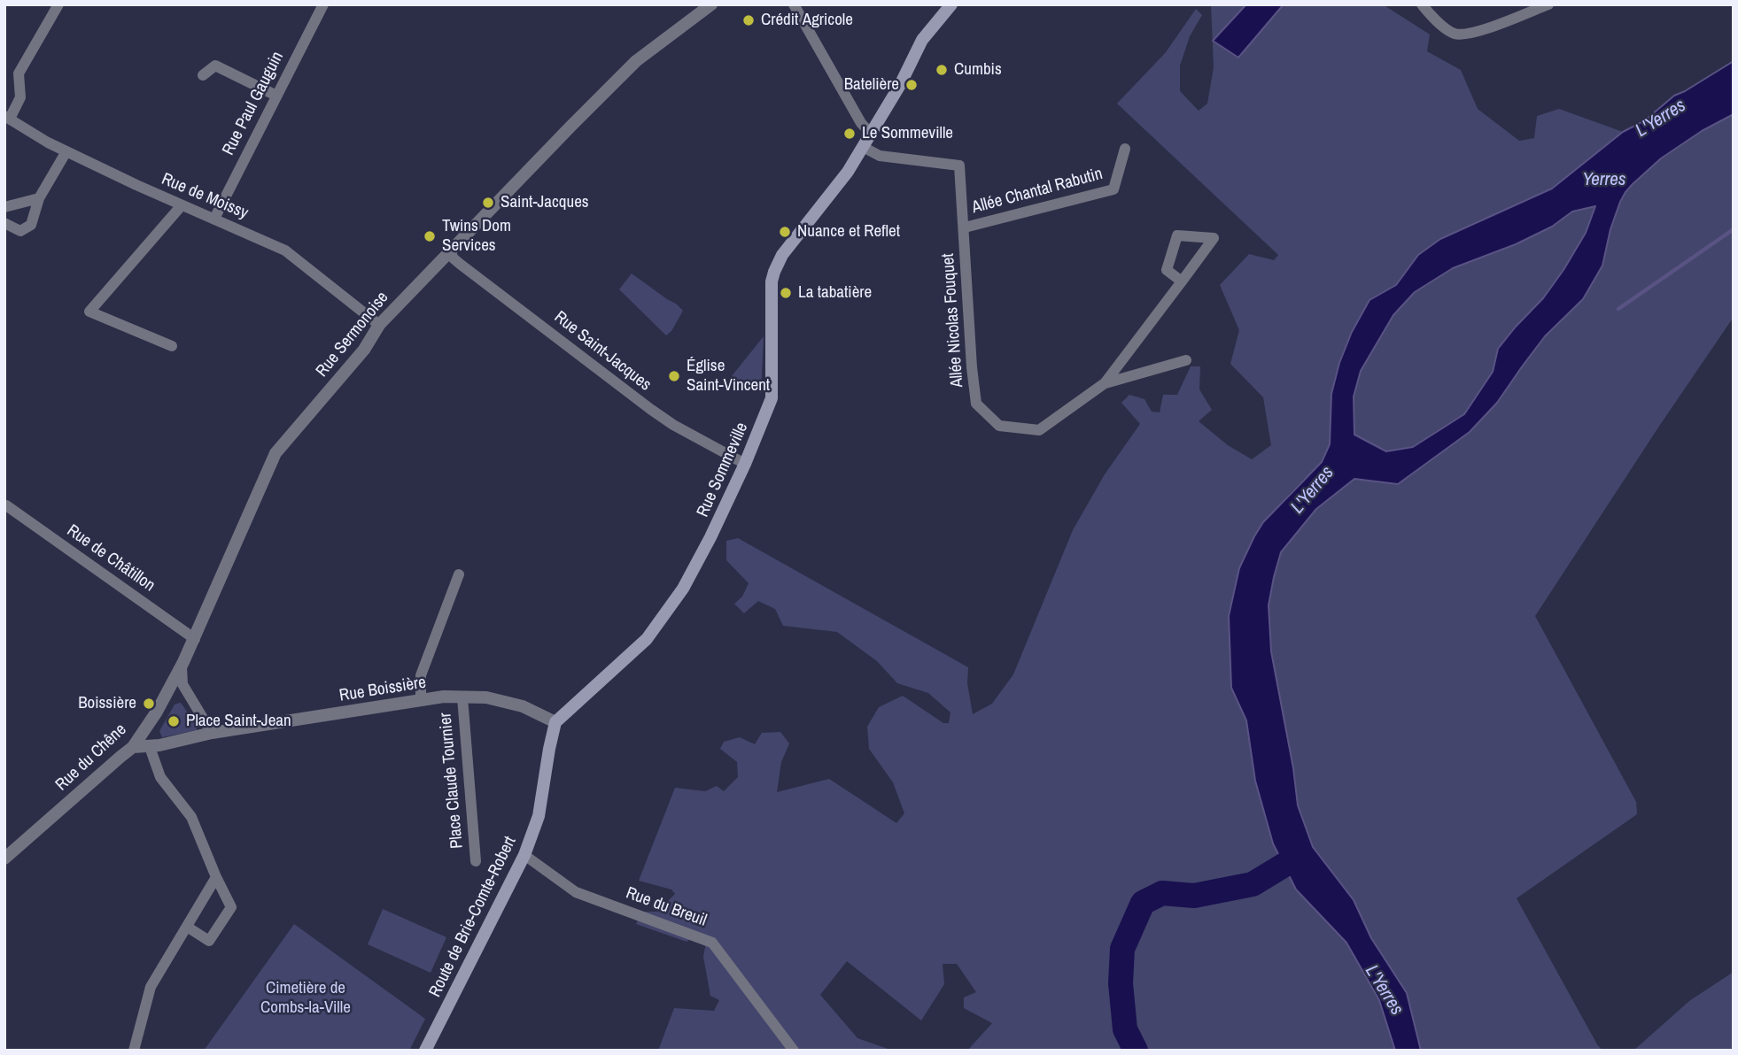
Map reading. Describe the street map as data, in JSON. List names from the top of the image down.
{
  "streets": {
    "main road": ["Rue Sommeville", "Route de Brie-Comte-Robert"],
    "street": [
      "Rue Paul Gauguin",
      "Allée Chantal Rabutin",
      "Rue de Moissy",
      "Allée Nicolas Fouquet",
      "Rue Sermonoise",
      "Rue Saint-Jacques",
      "Rue de Châtillon",
      "Rue Boissière",
      "Rue du Chêne",
      "Place Claude Tournier",
      "Rue du Breuil"
    ]
  },
  "crossings": [
    ["Rue Paul Gauguin", "Rue de Moissy"],
    ["Allée Chantal Rabutin", "Allée Nicolas Fouquet"],
    ["Rue de Moissy", "Rue Sermonoise"],
    ["Allée Nicolas Fouquet", "Rue Sommeville"],
    ["Rue Sermonoise", "Rue Saint-Jacques"],
    ["Rue Sermonoise", "Rue de Châtillon"],
    ["Rue Sermonoise", "Rue du Chêne"],
    ["Rue Saint-Jacques", "Rue Sommeville"],
    ["Rue Sommeville", "Rue Boissière"],
    ["Rue Sommeville", "Route de Brie-Comte-Robert"],
    ["Rue Boissière", "Rue du Chêne"],
    ["Rue Boissière", "Place Claude Tournier"],
    ["Rue Boissière", "Route de Brie-Comte-Robert"],
    ["Rue du Breuil", "Route de Brie-Comte-Robert"]
  ],
  "water": ["L'Yerres", "Yerres"],
  "parks": ["Cimetière de Combs-la-Ville"],
  "places": [
    "Crédit Agricole",
    "Cumbis",
    "Batelière",
    "Le Sommeville",
    "Saint-Jacques",
    "Nuance et Reflet",
    "Twins Dom Services",
    "La tabatière",
    "Église Saint-Vincent",
    "Boissière",
    "Place Saint-Jean"
  ]
}
